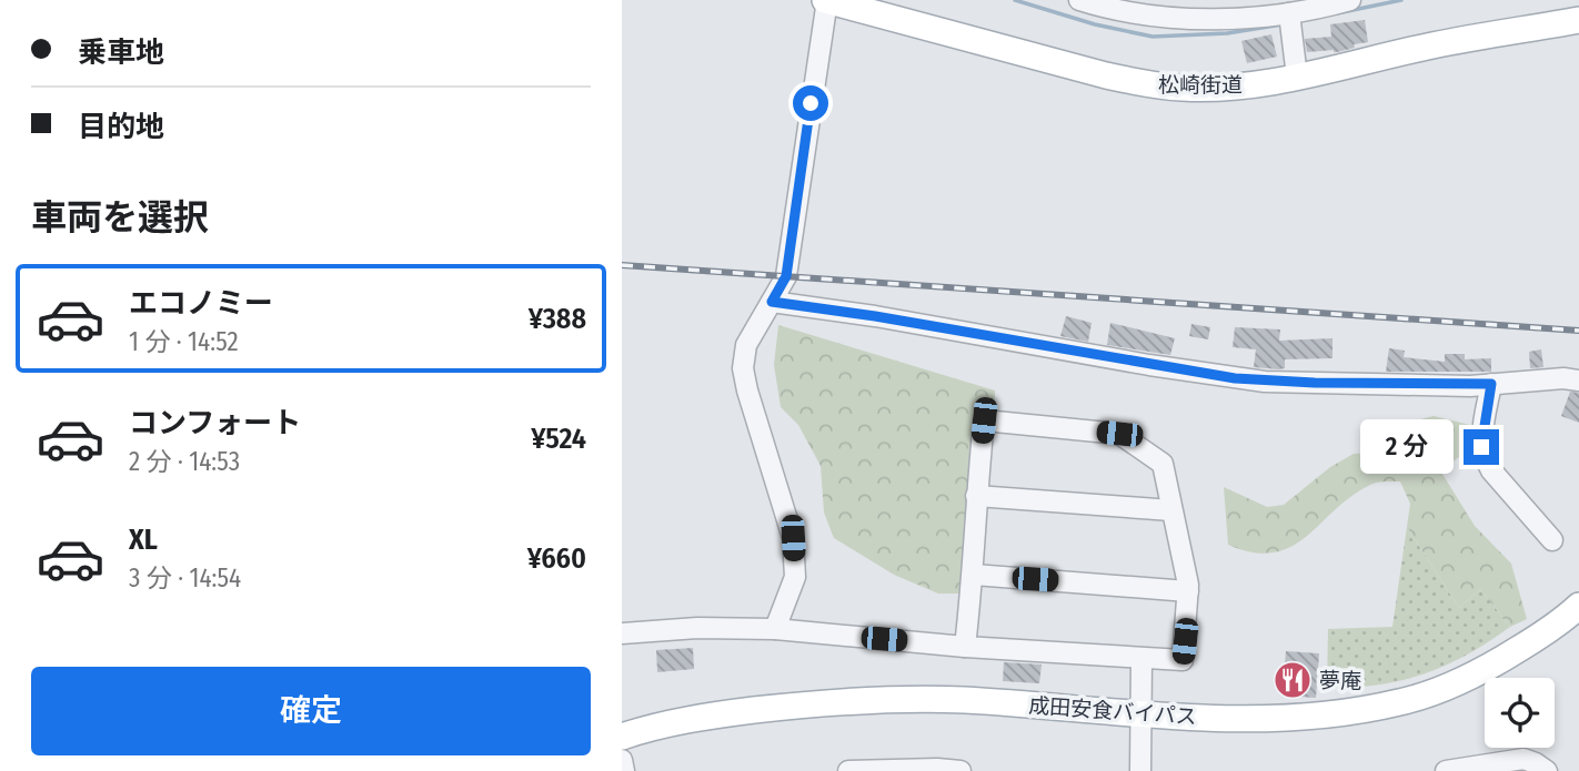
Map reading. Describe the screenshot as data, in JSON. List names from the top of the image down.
{
  "streets": {
    "main road": ["松崎街道", "成田安食バイパス"]
  },
  "places": {
    "restaurant": ["夢庵"]
  },
  "page": {
    "banner": ["乗車地", "目的地"],
    "heading": "車両を選択",
    "list": [
      {
        "name": "エコノミー",
        "note": "1 分 · 14:52",
        "value": "¥388"
      },
      {
        "name": "コンフォート",
        "note": "2 分 · 14:53",
        "value": "¥524"
      },
      {
        "name": "XL",
        "note": "3 分 · 14:54",
        "value": "¥660"
      }
    ],
    "bubble": "2 分",
    "buttons": "確定"
  }
}
